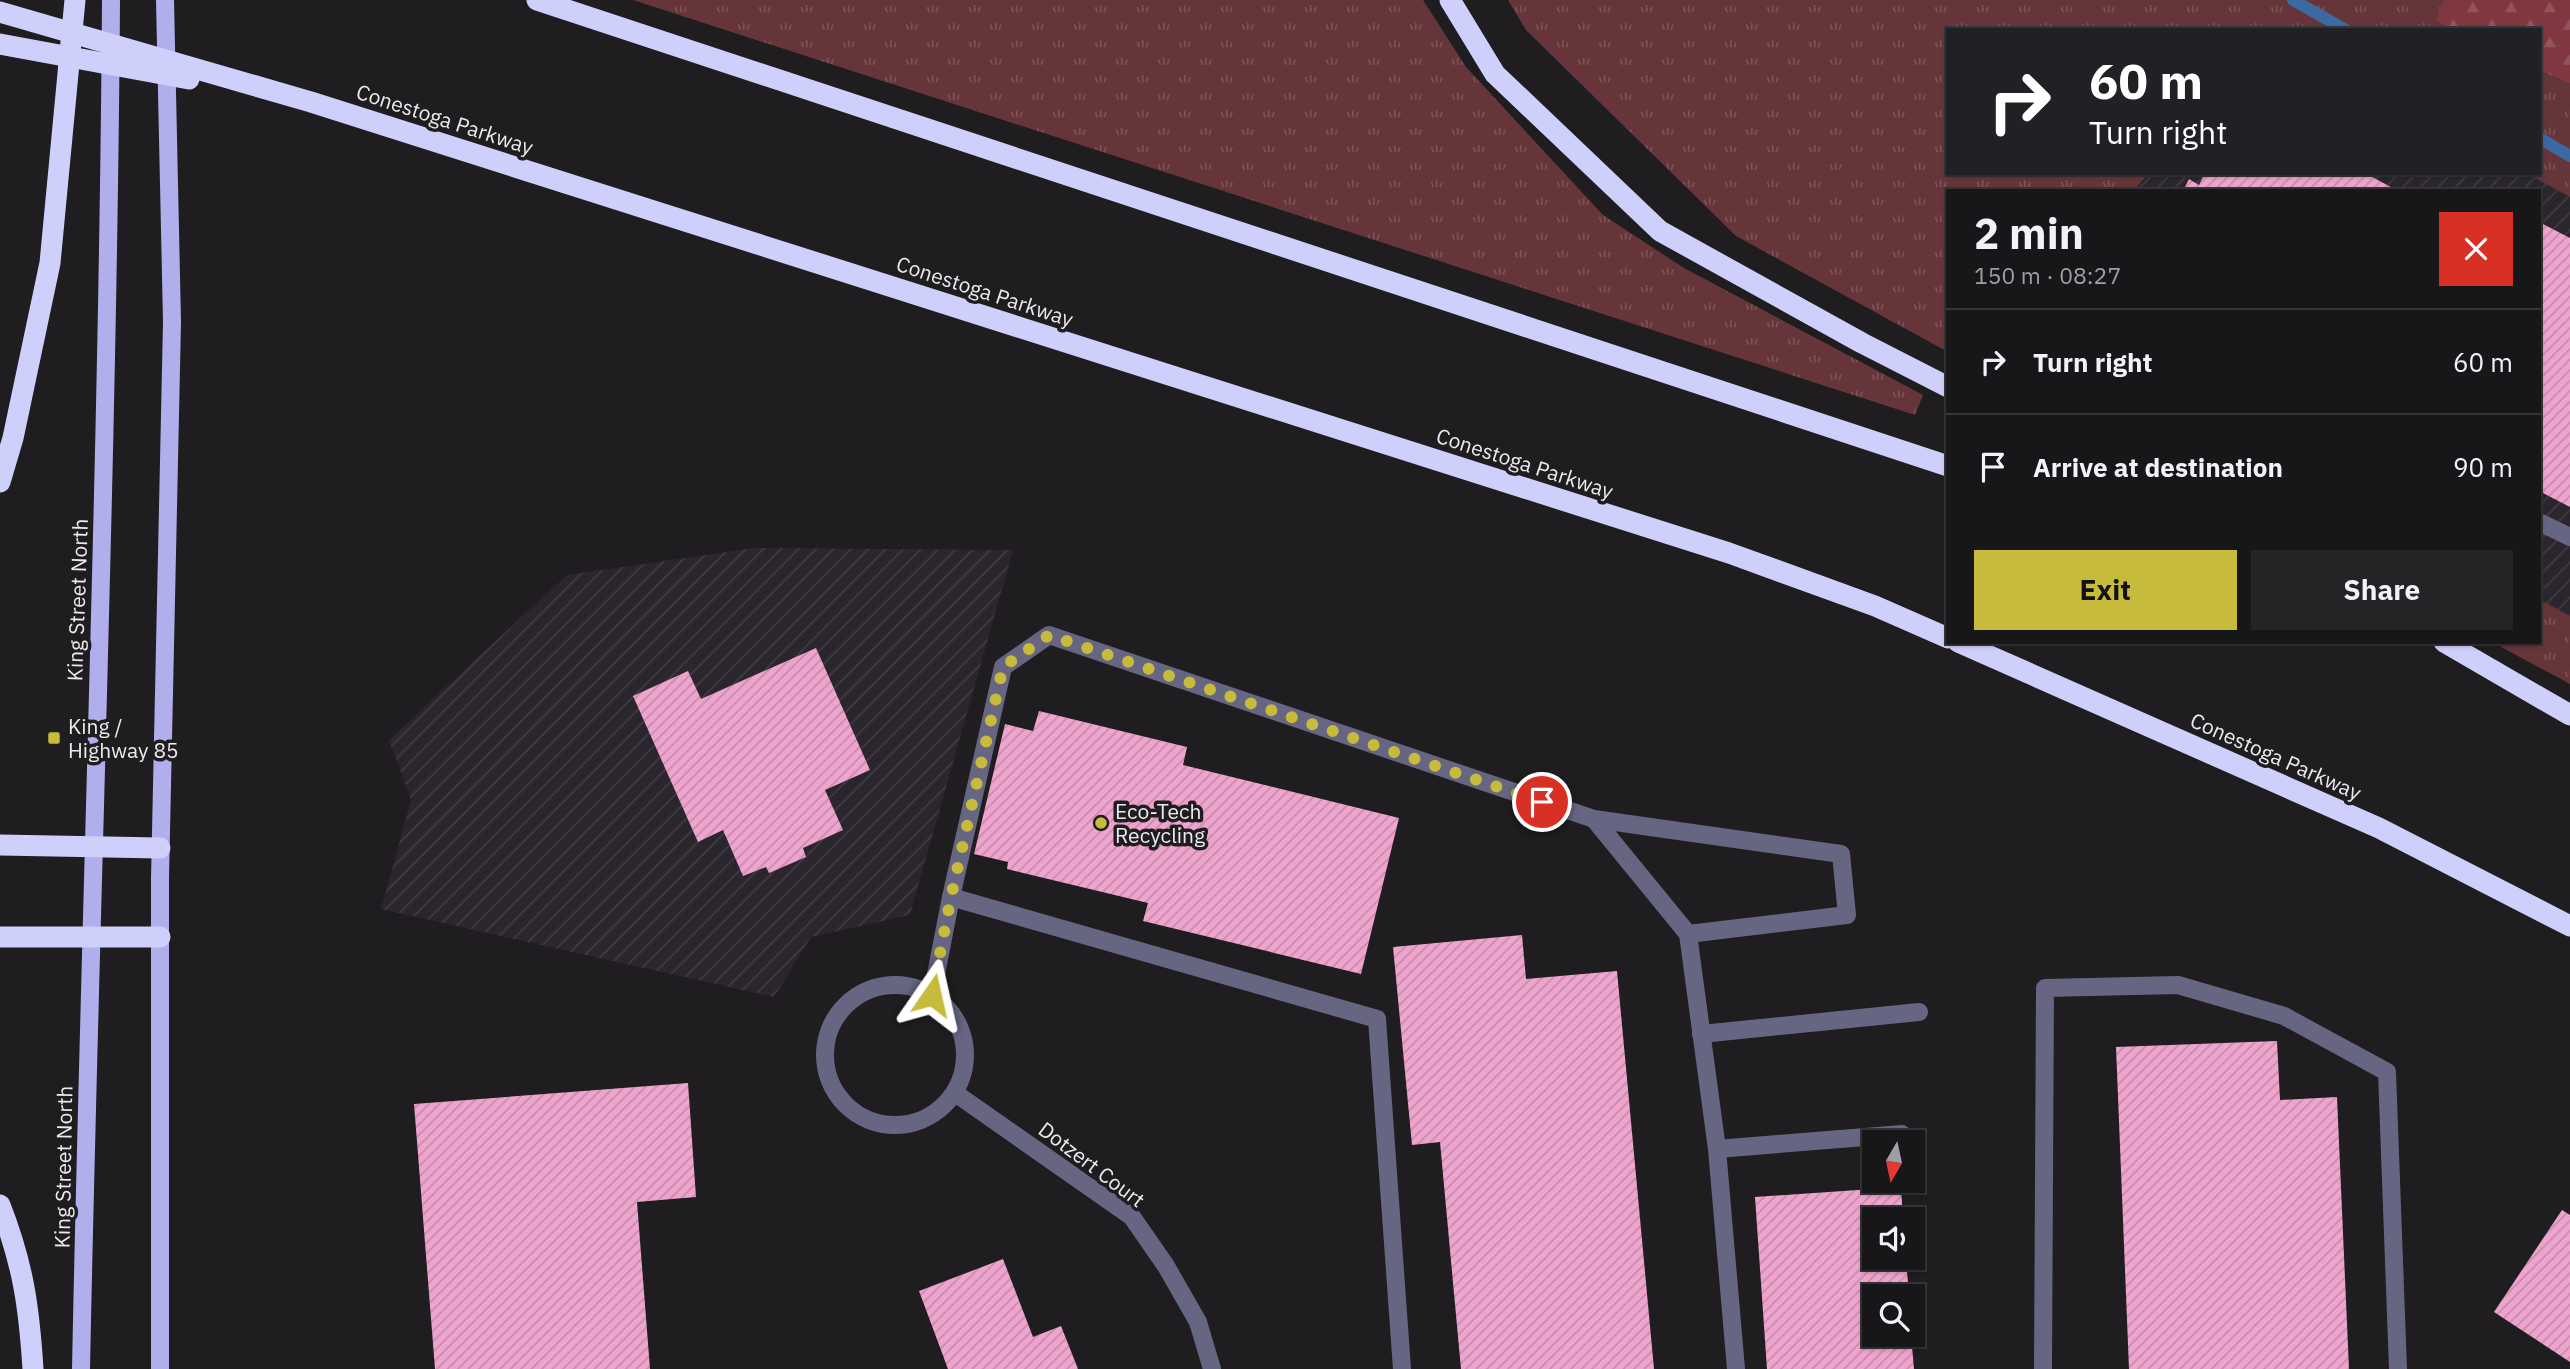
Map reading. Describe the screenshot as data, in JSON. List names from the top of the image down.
{
  "streets": {
    "highway": ["Conestoga Parkway"],
    "main road": ["King Street North"],
    "street": ["Dotzert Court"]
  },
  "places": {
    "transit": ["King / Highway 85"],
    "other": ["Eco-Tech Recycling"]
  },
  "north": "bottom",
  "page": {
    "turn": ["60 m", "Turn right"],
    "heading": ["2 min", "150 m · 08:27"],
    "list": [
      {
        "name": "Turn right",
        "value": "60 m"
      },
      {
        "name": "Arrive at destination",
        "value": "90 m"
      }
    ],
    "buttons": ["Exit", "Share"]
  }
}
